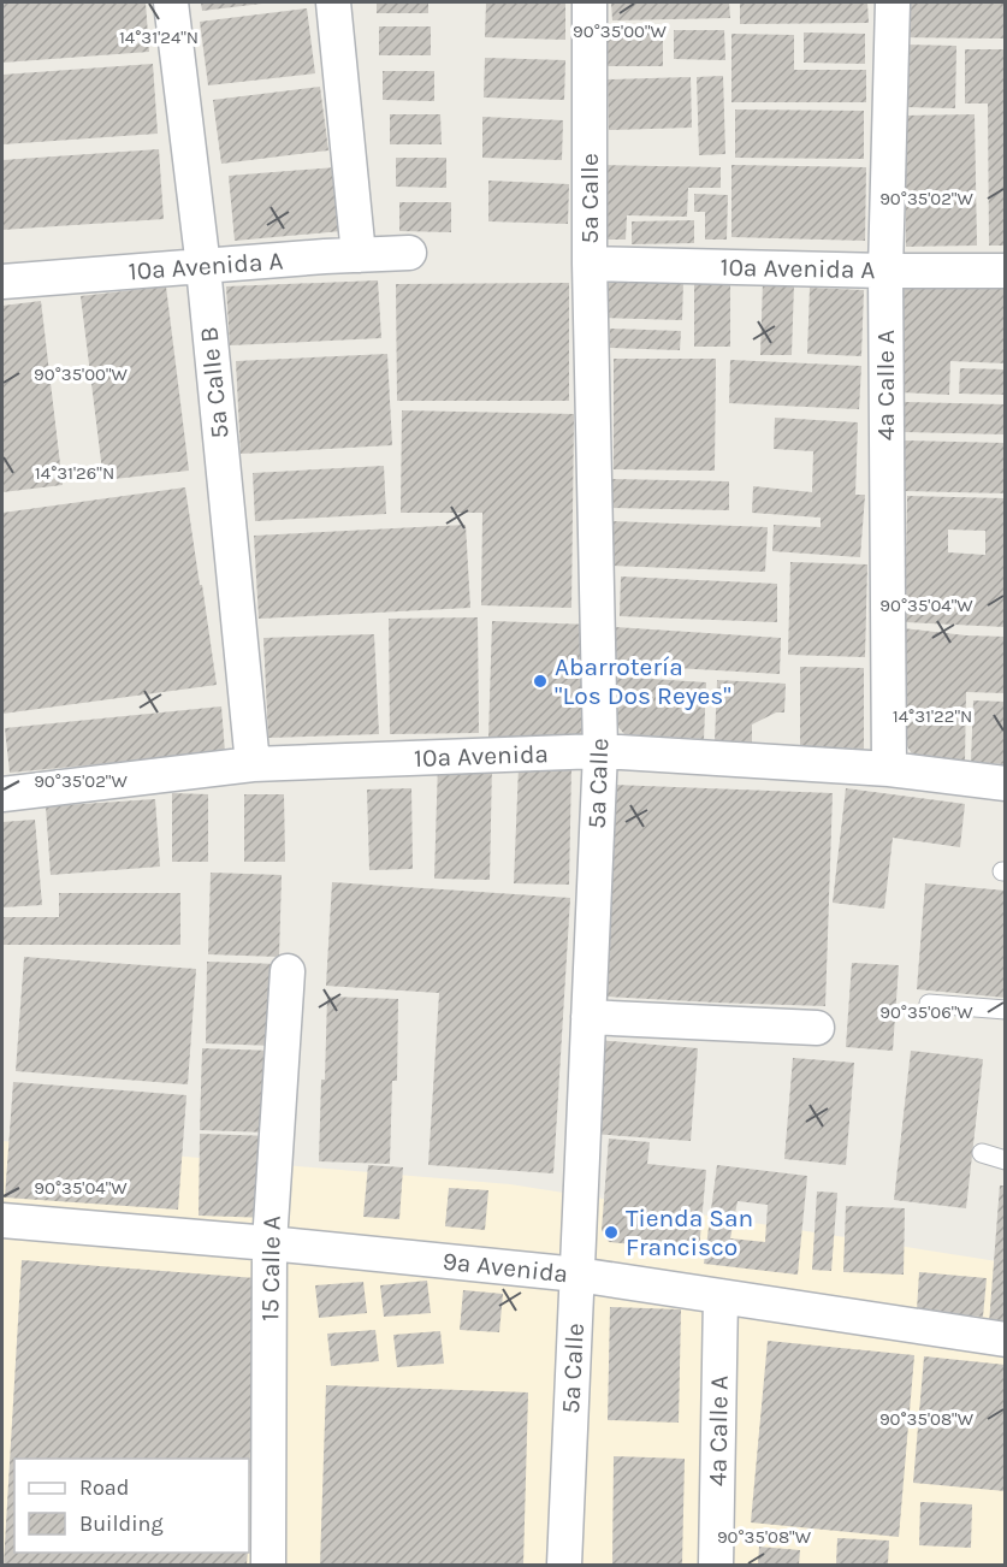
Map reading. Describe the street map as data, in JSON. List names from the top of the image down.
{
  "streets": {
    "street": [
      "5a Calle",
      "10a Avenida A",
      "5a Calle B",
      "4a Calle A",
      "10a Avenida",
      "9a Avenida",
      "15 Calle A"
    ]
  },
  "crossings": [
    ["5a Calle", "10a Avenida A"],
    ["5a Calle", "10a Avenida"],
    ["5a Calle", "9a Avenida"],
    ["10a Avenida A", "5a Calle B"],
    ["10a Avenida A", "4a Calle A"],
    ["5a Calle B", "10a Avenida"],
    ["4a Calle A", "10a Avenida"],
    ["4a Calle A", "9a Avenida"],
    ["9a Avenida", "15 Calle A"]
  ],
  "places": ["Abarrotería \"Los Dos Reyes\"", "Tienda San Francisco"],
  "legend": ["Road", "Building"],
  "coordinates": [
    "90°35'00\"W",
    "14°31'24\"N",
    "90°35'02\"W",
    "14°31'26\"N",
    "90°35'04\"W",
    "14°31'22\"N",
    "90°35'06\"W",
    "90°35'08\"W"
  ]
}
